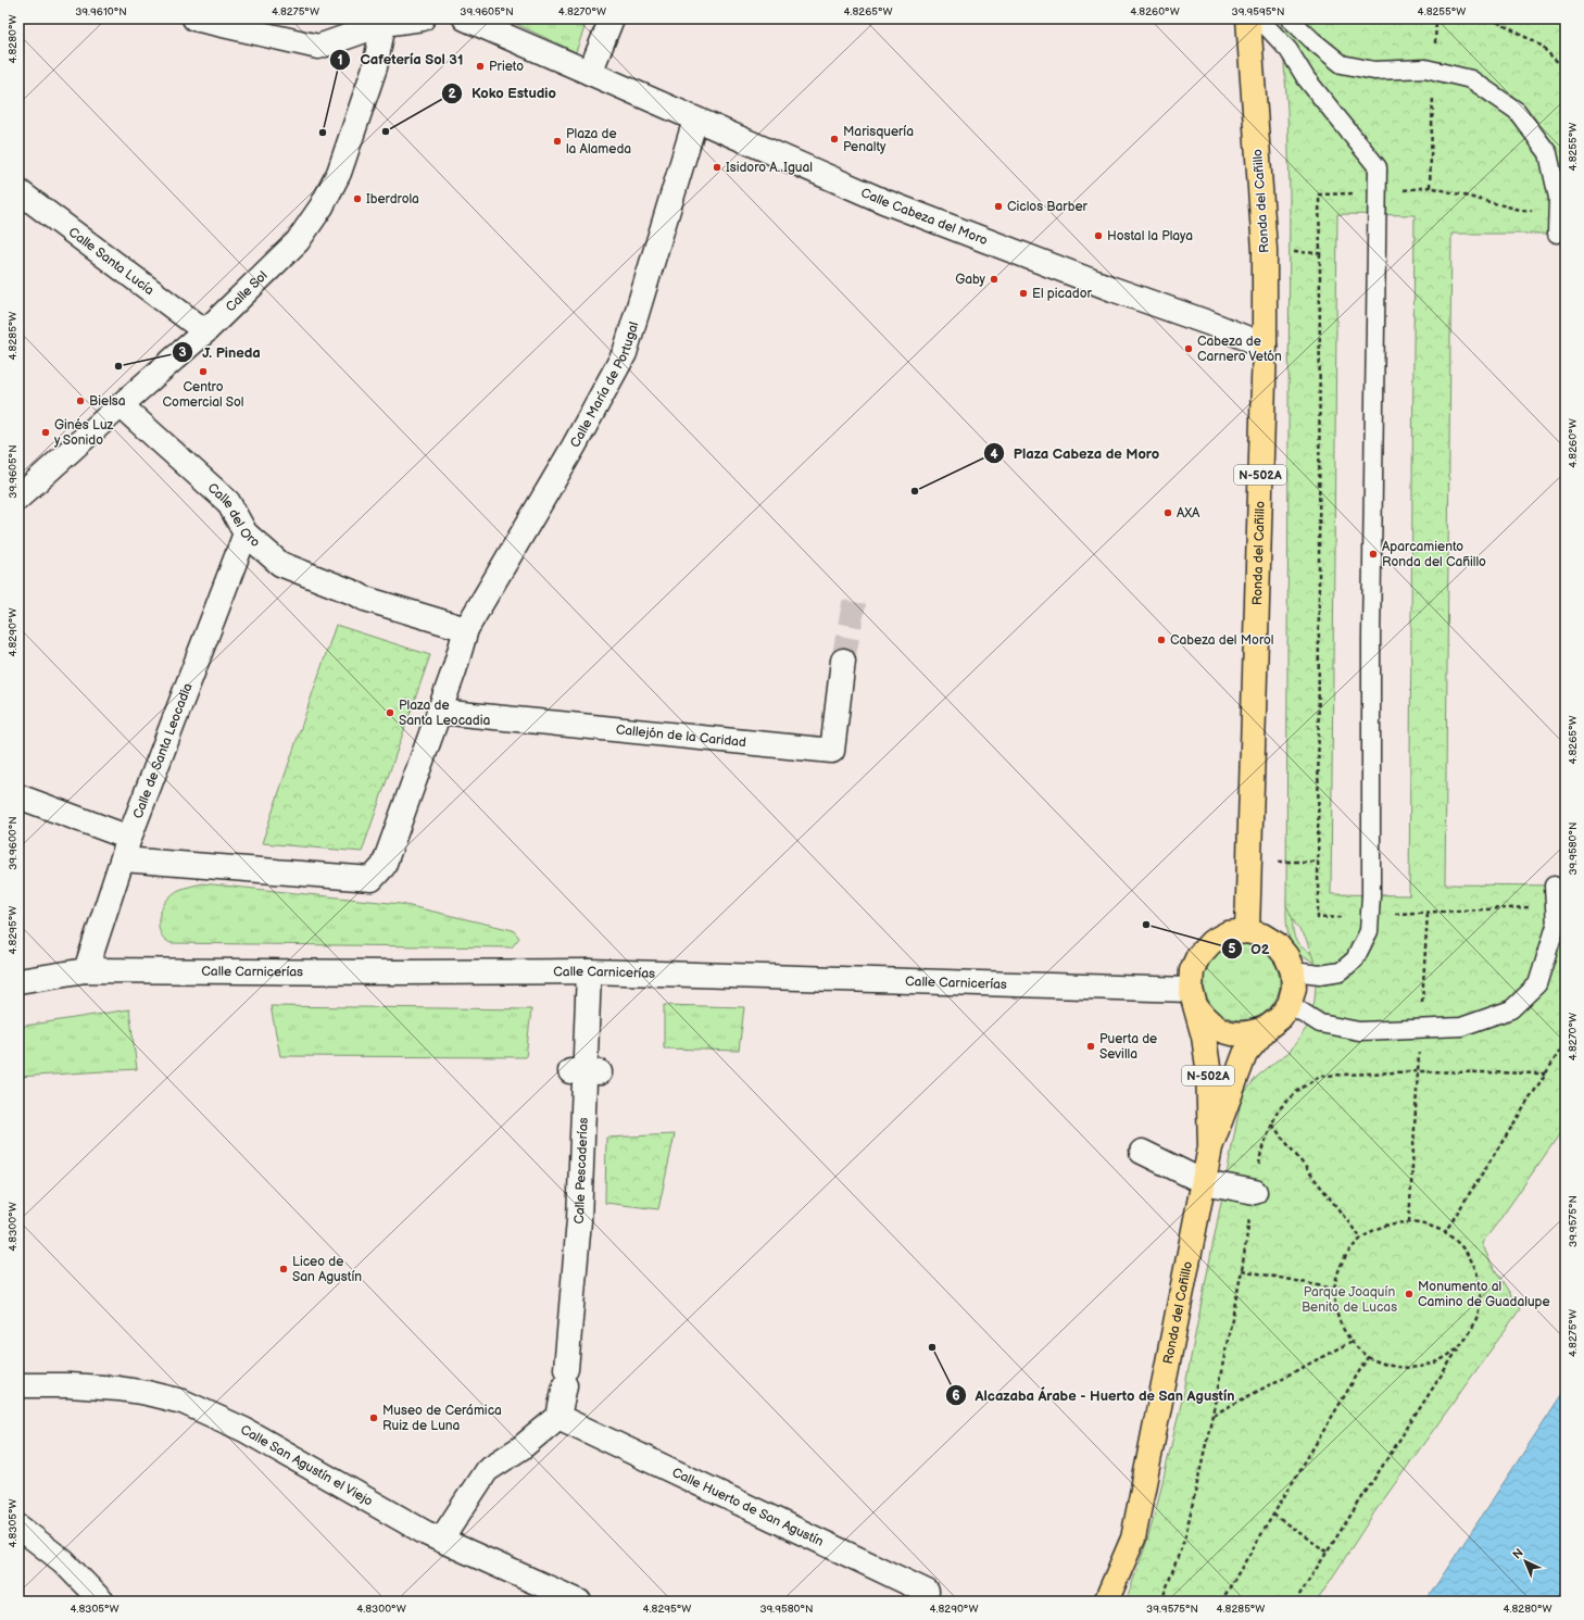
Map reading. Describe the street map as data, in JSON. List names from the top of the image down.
{
  "streets": {
    "main road": ["Ronda del Cañillo", "N-502A"],
    "street": [
      "Calle Cabeza del Moro",
      "Calle Santa Lucía",
      "Calle Sol",
      "Calle María de Portugal",
      "Calle del Oro",
      "Callejón de la Caridad",
      "Calle de Santa Leocadia",
      "Calle Carnicerías",
      "Calle Pescaderías",
      "Calle San Agustín el Viejo",
      "Calle Huerto de San Agustín"
    ]
  },
  "crossings": [
    ["Ronda del Cañillo", "Calle Cabeza del Moro"],
    ["Ronda del Cañillo", "Calle Carnicerías"],
    ["Calle Cabeza del Moro", "Calle María de Portugal"],
    ["Calle Santa Lucía", "Calle Sol"],
    ["Calle Sol", "Calle del Oro"],
    ["Calle María de Portugal", "Calle del Oro"],
    ["Calle del Oro", "Calle de Santa Leocadia"],
    ["Calle de Santa Leocadia", "Calle Carnicerías"],
    ["Calle Carnicerías", "Calle Pescaderías"],
    ["Calle Pescaderías", "Calle Huerto de San Agustín"]
  ],
  "parks": ["Parque Joaquín Benito de Lucas"],
  "places": [
    "Prieto",
    "Koko Estudio",
    "Cafetería Sol 31",
    "Marisquería Penalty",
    "Plaza de la Alameda",
    "Isidoro A. Igual",
    "Iberdrola",
    "Ciclos Barber",
    "Hostal la Playa",
    "Gaby",
    "El picador",
    "Cabeza de Carnero Vetón",
    "J. Pineda",
    "Centro Comercial Sol",
    "Bielsa",
    "Ginés Luz y Sonido",
    "Plaza Cabeza de Moro",
    "AXA",
    "Aparcamiento Ronda del Cañillo",
    "Cabeza del Morol",
    "Plaza de Santa Leocadia",
    "O2",
    "Puerta de Sevilla",
    "Liceo de San Agustín",
    "Monumento al Camino de Guadalupe",
    "Alcazaba Árabe - Huerto de San Agustín",
    "Museo de Cerámica Ruiz de Luna"
  ],
  "north": "top left",
  "coordinates": [
    "39.9610°N",
    "4.8275°W",
    "39.9605°N",
    "4.8270°W",
    "4.8265°W",
    "4.8260°W",
    "39.9595°N",
    "4.8255°W",
    "4.8280°W",
    "4.8285°W",
    "4.8290°W",
    "39.9600°N",
    "39.9580°N",
    "4.8295°W",
    "39.9575°N",
    "4.8300°W",
    "4.8305°W"
  ]
}
